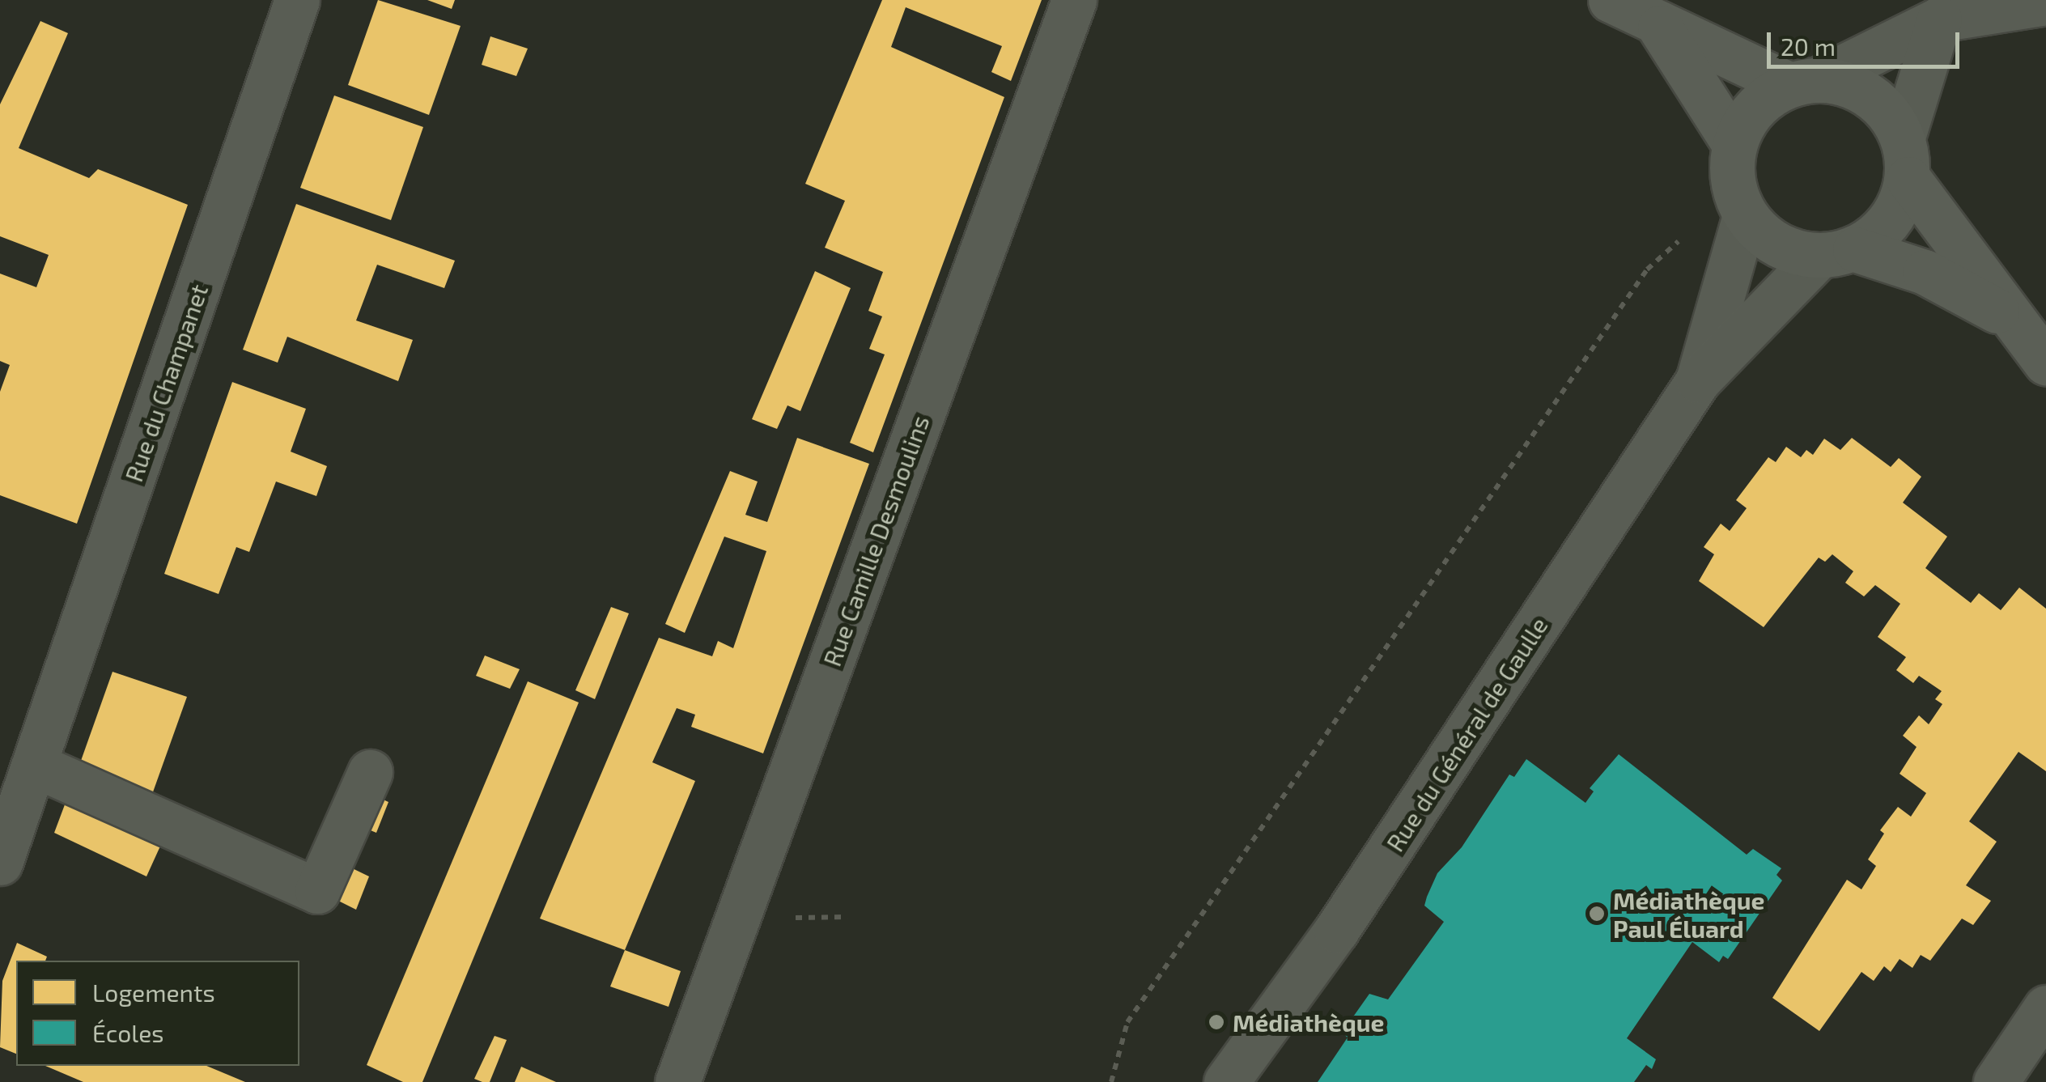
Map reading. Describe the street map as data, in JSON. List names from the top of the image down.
{
  "streets": {
    "street": ["Rue du Champanet", "Rue Camille Desmoulins", "Rue du Général de Gaulle"]
  },
  "places": ["Médiathèque Paul Éluard", "Médiathèque"],
  "legend": ["Logements", "Écoles"],
  "scale_bar": "20 m"
}
